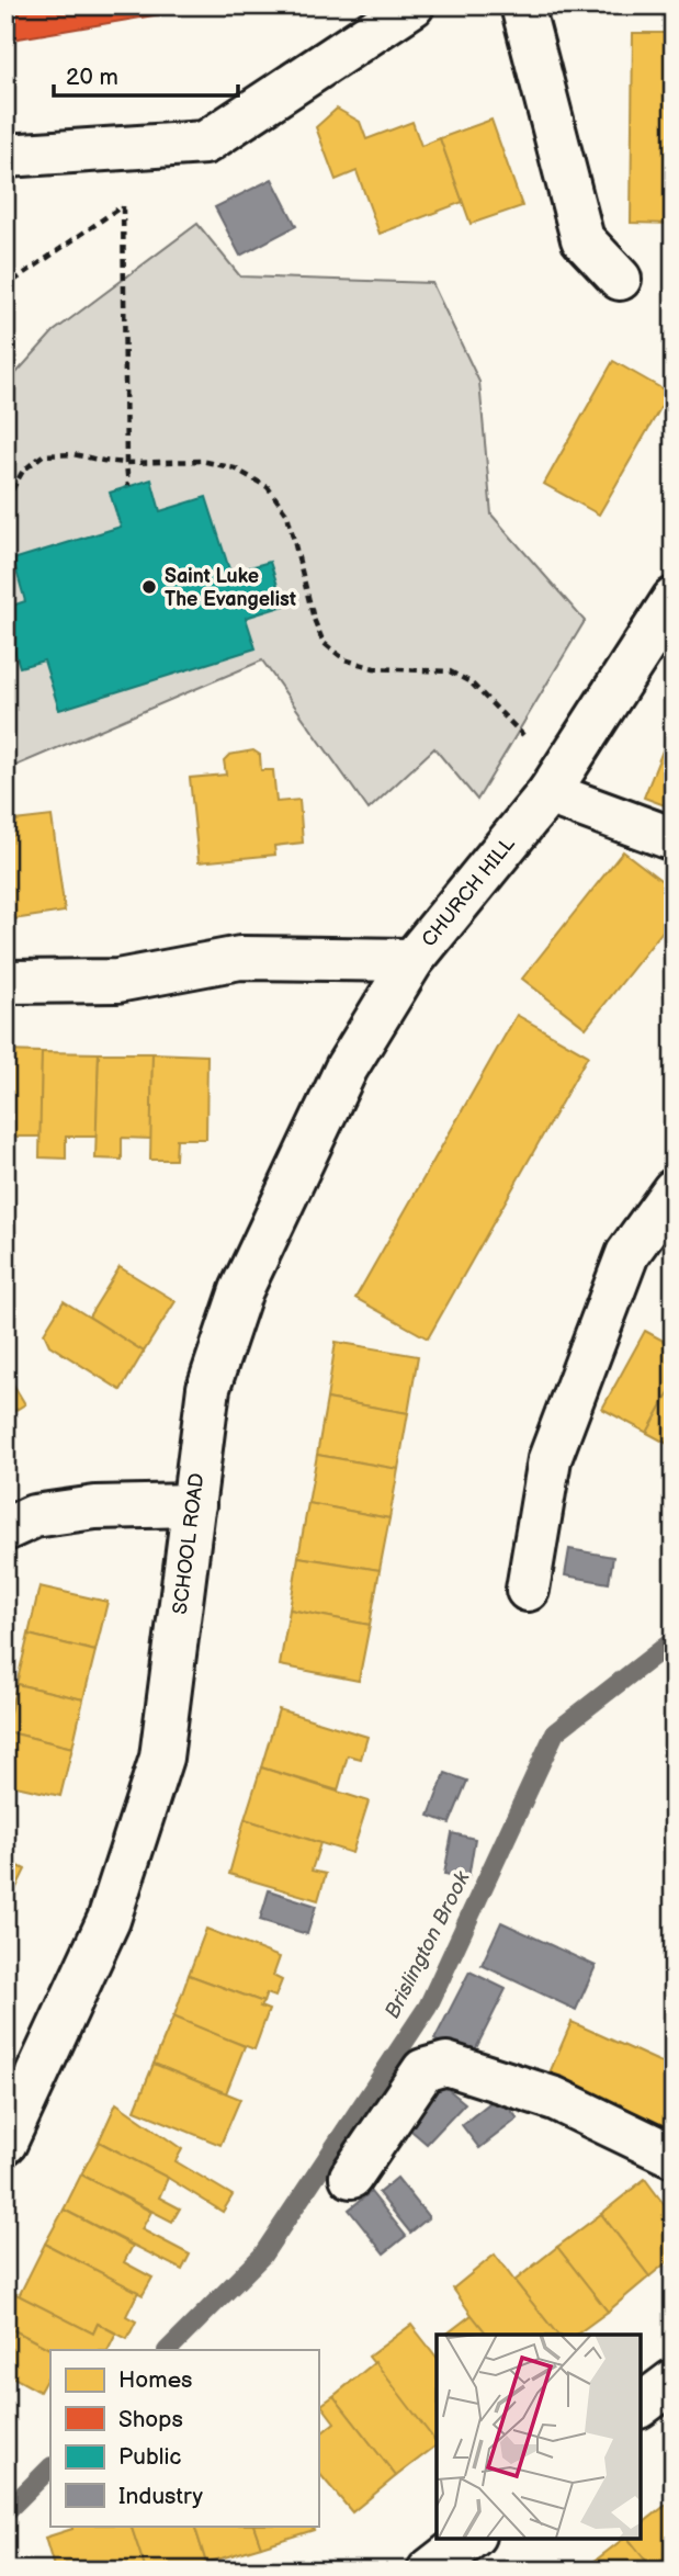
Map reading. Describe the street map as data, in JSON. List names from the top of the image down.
{
  "streets": {
    "street": ["CHURCH HILL", "SCHOOL ROAD"]
  },
  "crossings": [
    ["CHURCH HILL", "SCHOOL ROAD"]
  ],
  "water": ["Brislington Brook"],
  "places": ["Saint Luke The Evangelist"],
  "legend": [
    "Homes",
    "Shops",
    "Public",
    "Industry"
  ],
  "scale_bar": "20 m"
}
